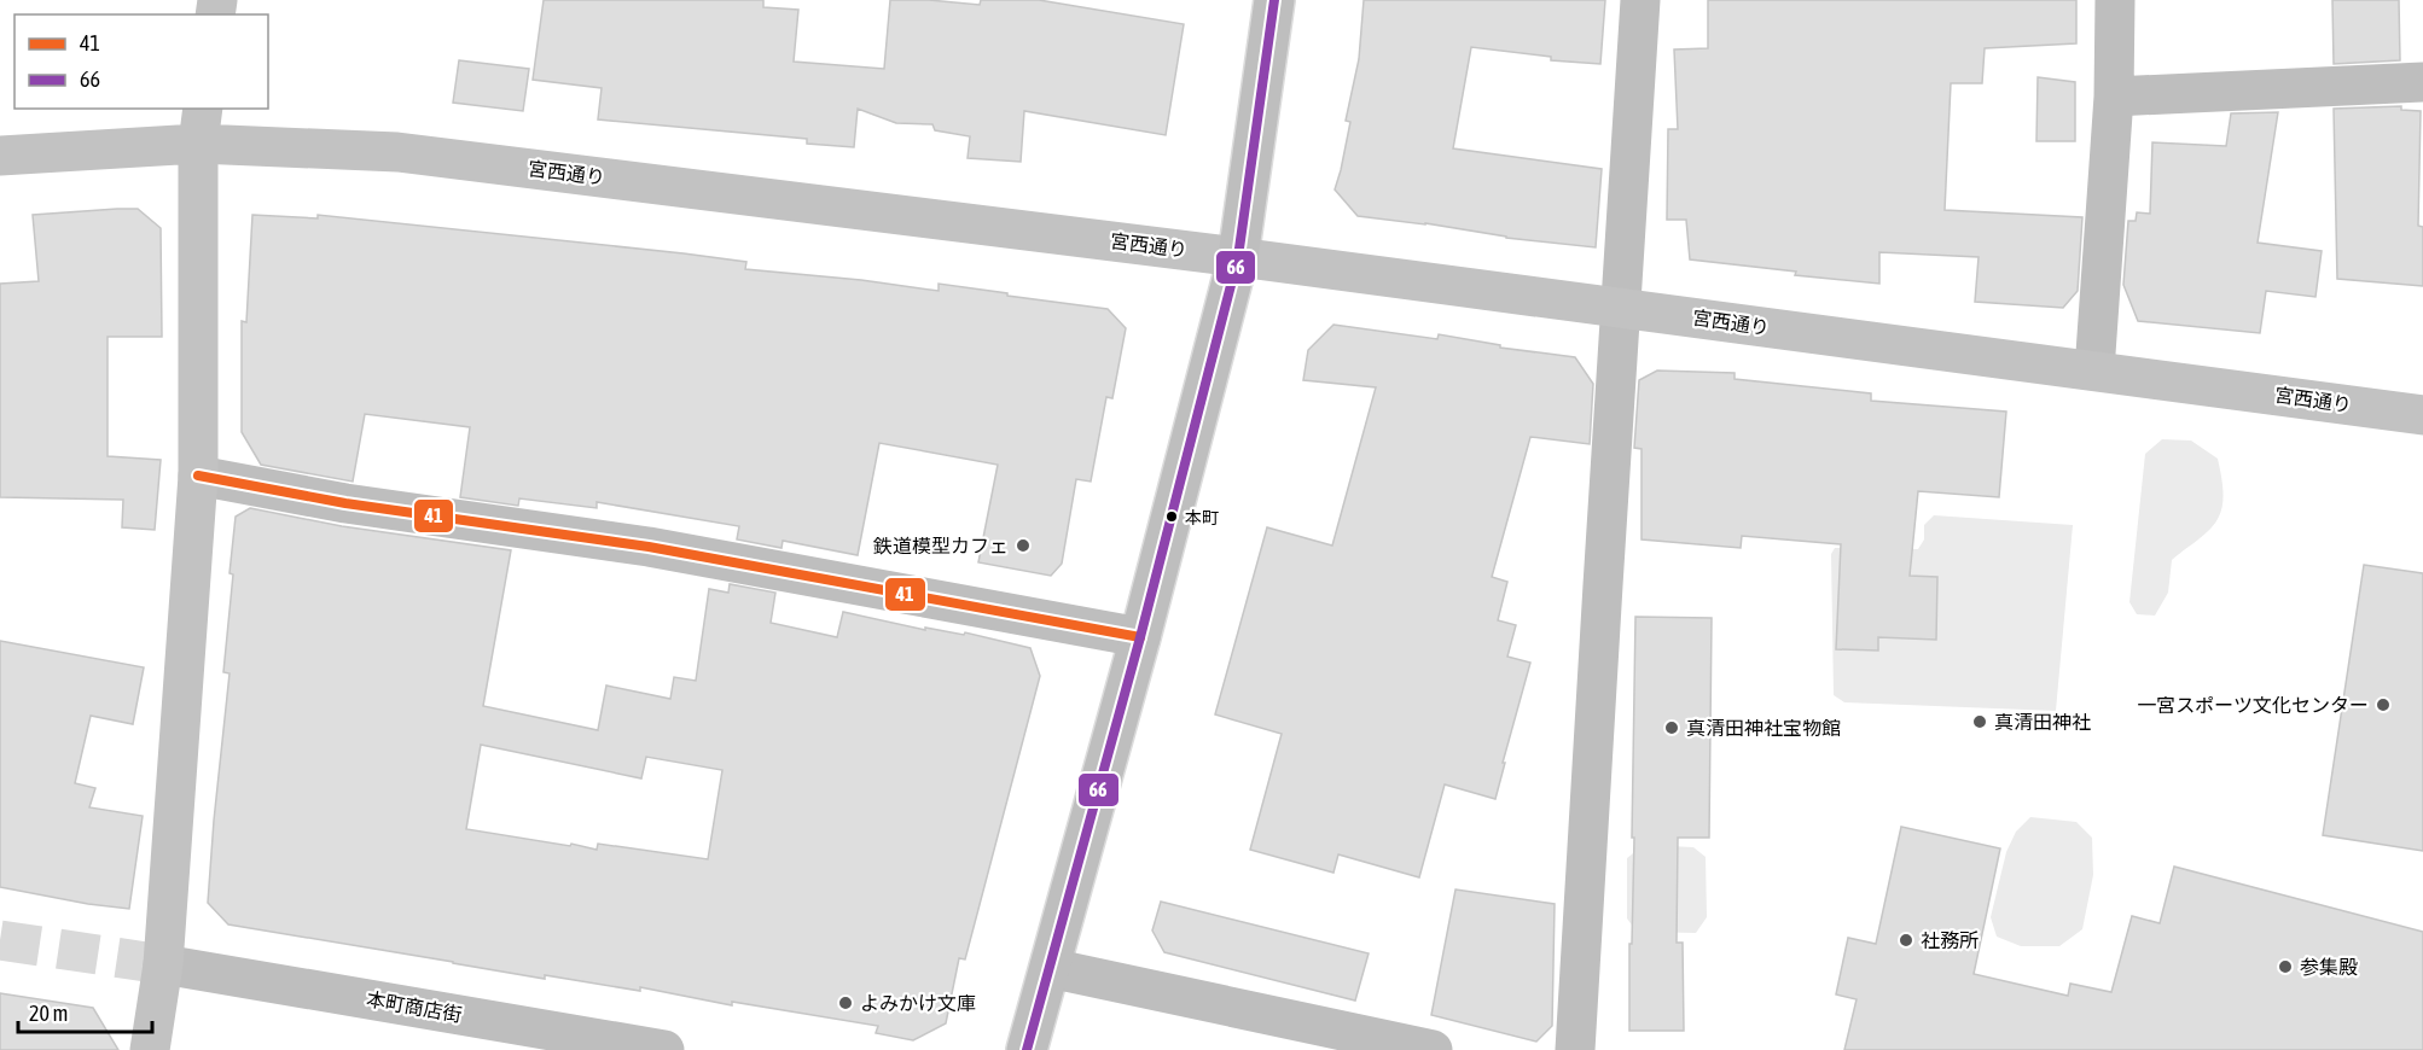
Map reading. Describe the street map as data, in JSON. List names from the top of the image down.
{
  "streets": {
    "main road": ["本町商店街"],
    "street": ["宮西通り"]
  },
  "places": [
    "本町",
    "鉄道模型カフェ",
    "一宮スポーツ文化センター",
    "真清田神社",
    "真清田神社宝物館",
    "社務所",
    "参集殿",
    "よみかけ文庫"
  ],
  "lines": ["transit line 66", "transit line 41"],
  "legend": ["41", "66"],
  "scale_bar": "20 m"
}
